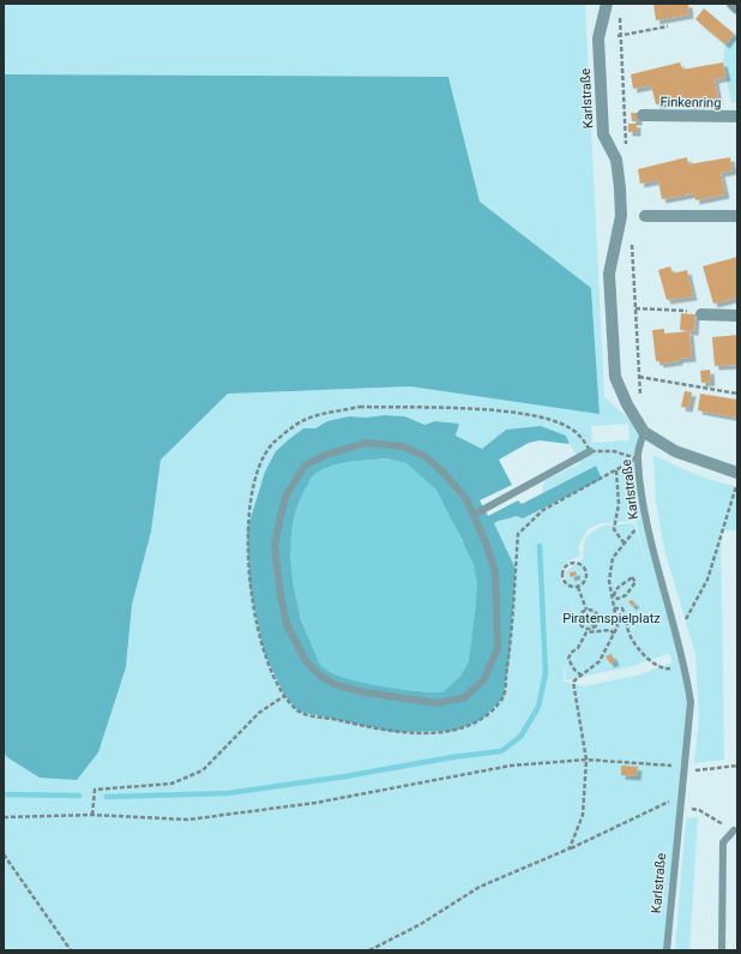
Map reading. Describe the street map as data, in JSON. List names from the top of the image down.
{
  "streets": {
    "street": ["Karlstraße", "Finkenring"]
  },
  "parks": ["Piratenspielplatz"]
}
